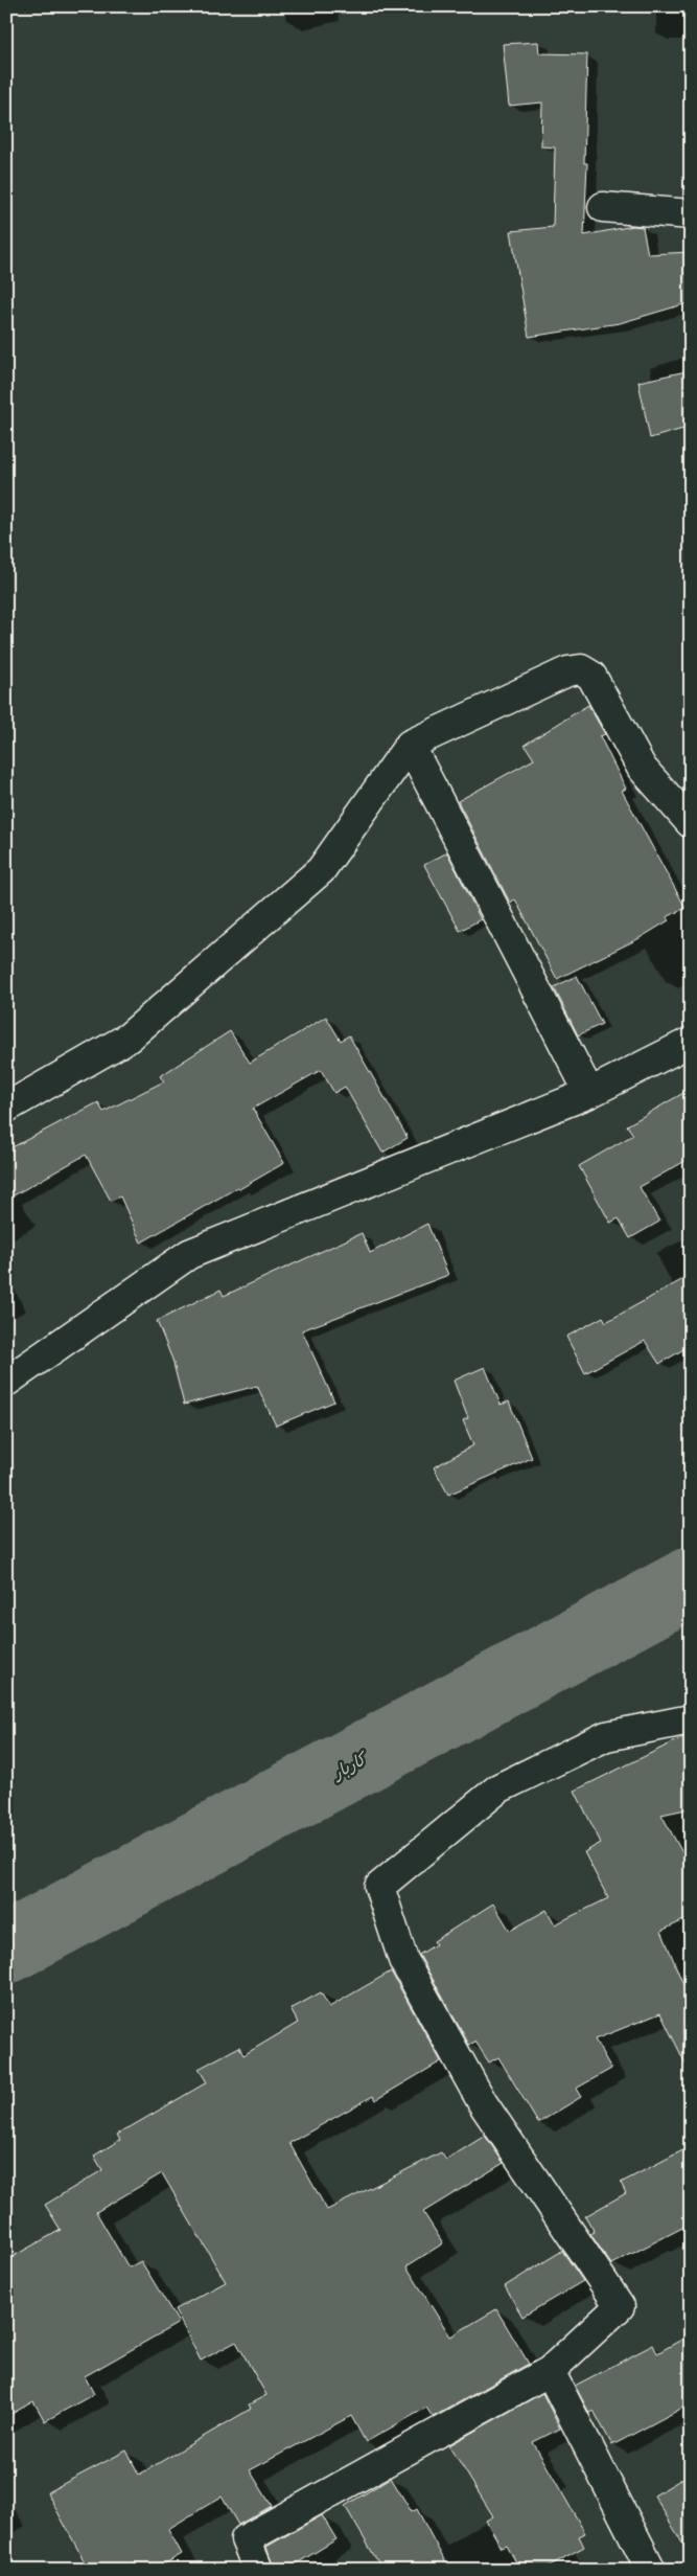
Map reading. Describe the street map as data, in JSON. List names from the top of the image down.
{
  "water": ["کاربار"]
}
